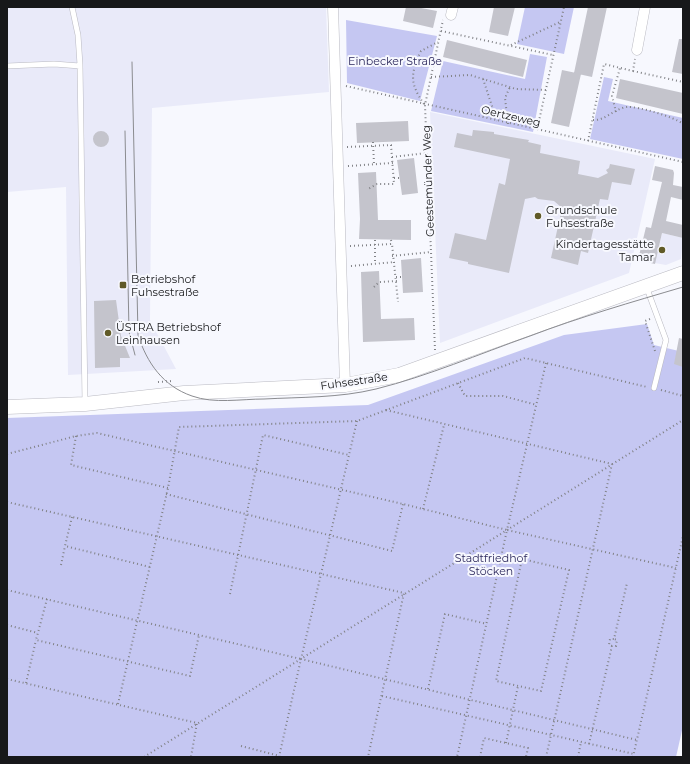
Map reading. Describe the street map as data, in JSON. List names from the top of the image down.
{
  "streets": {
    "street": ["Fuhsestraße"],
    "path": ["Oertzeweg", "Geestemünder Weg"]
  },
  "crossings": [
    ["Oertzeweg", "Geestemünder Weg"],
    ["Geestemünder Weg", "Fuhsestraße"]
  ],
  "parks": ["Einbecker Straße", "Stadtfriedhof Stöcken"],
  "places": {
    "other": ["Grundschule Fuhsestraße", "Kindertagesstätte Tamar", "ÜSTRA Betriebshof Leinhausen"],
    "transit": ["Betriebshof Fuhsestraße"]
  }
}
